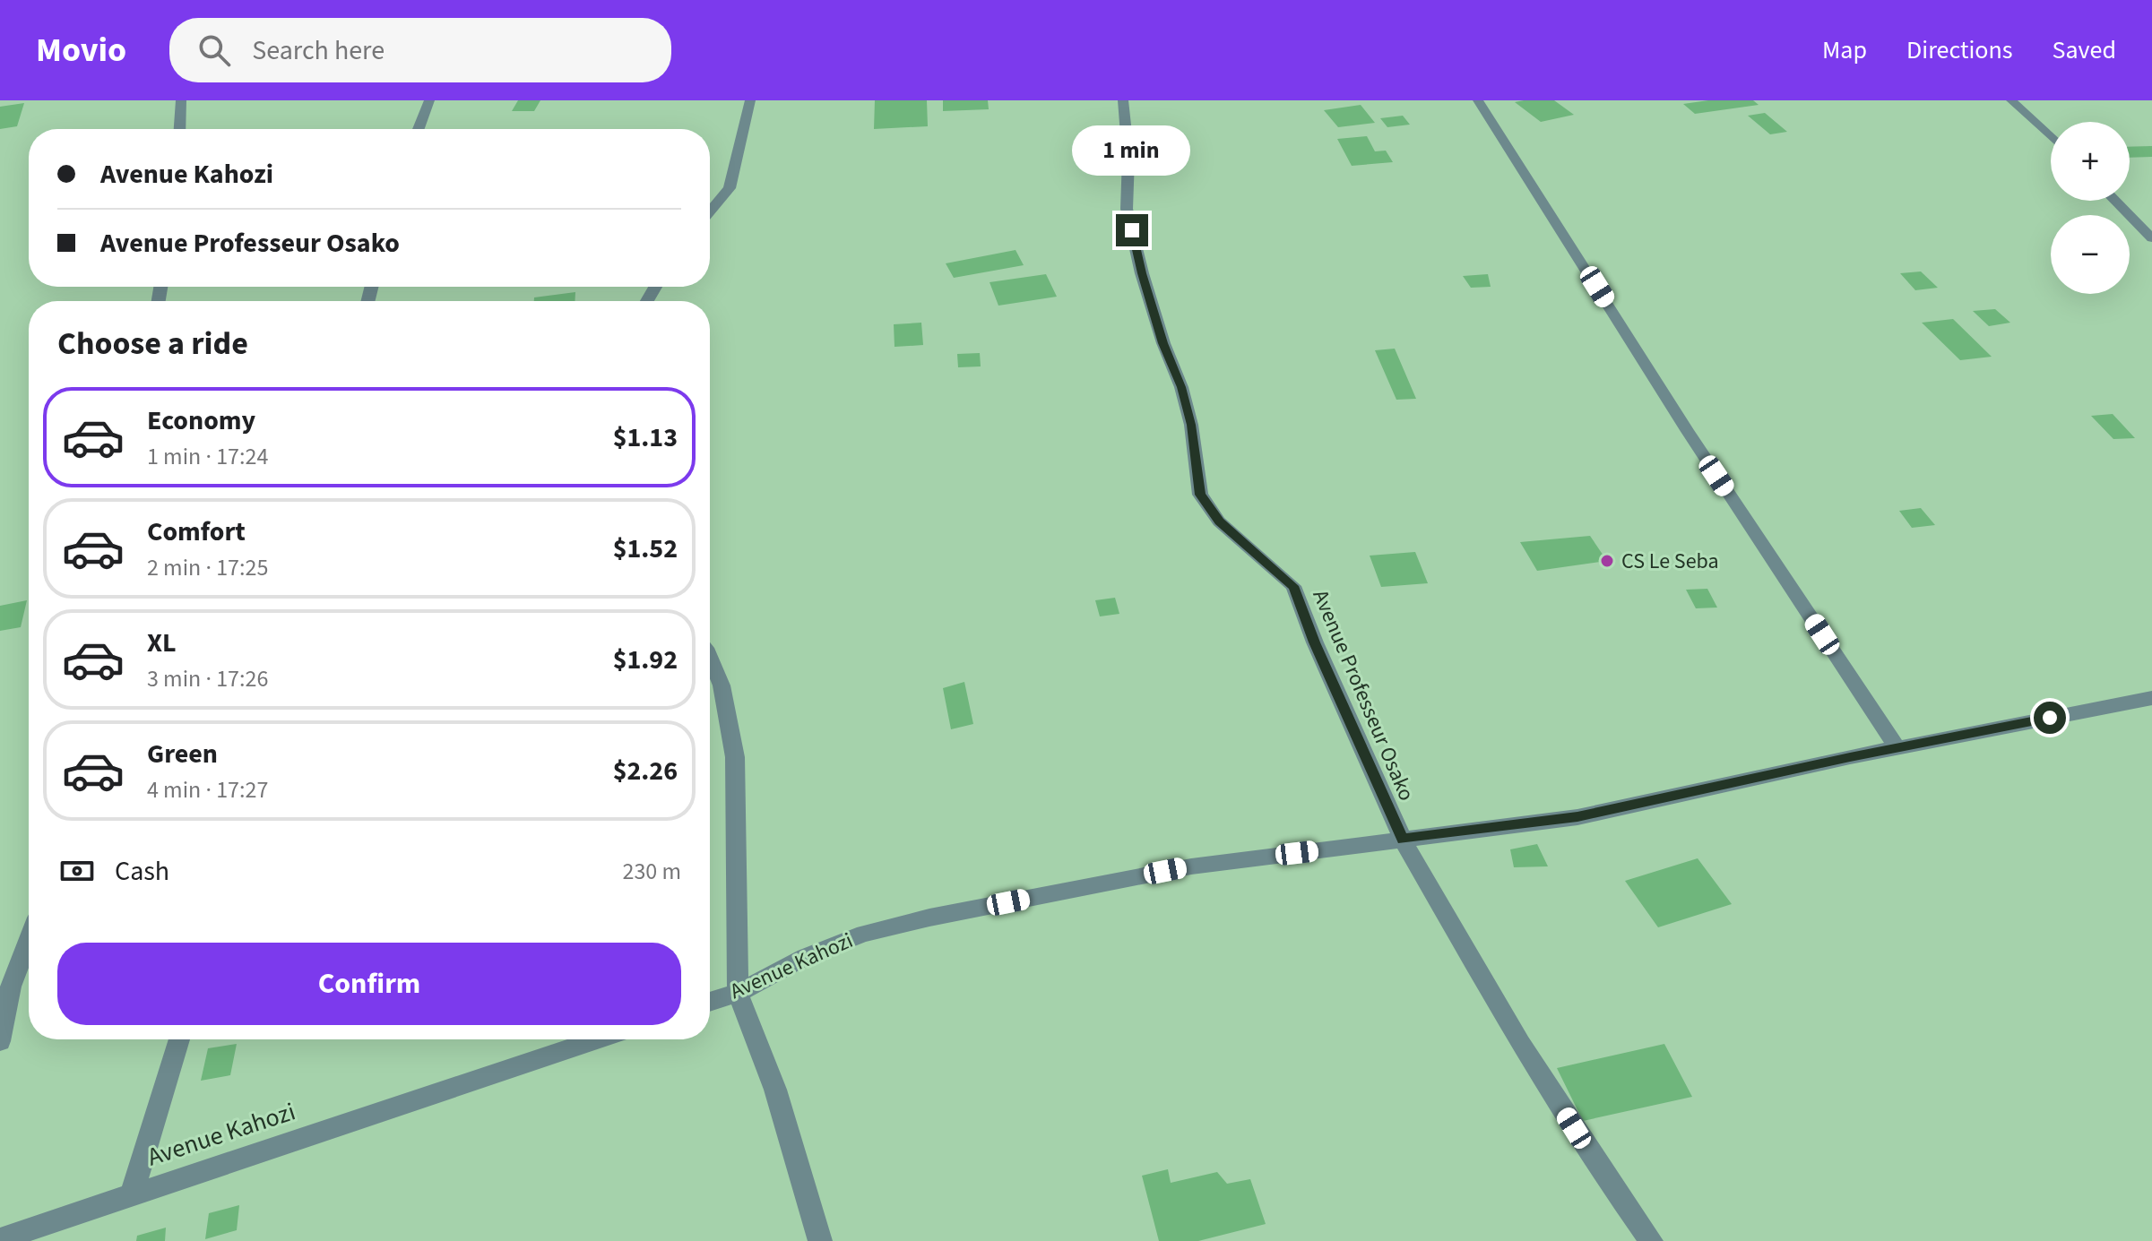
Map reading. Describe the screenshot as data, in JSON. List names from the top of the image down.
{
  "streets": {
    "street": ["Avenue Professeur Osako", "Avenue Kahozi"]
  },
  "crossings": [
    ["Avenue Professeur Osako", "Avenue Kahozi"]
  ],
  "places": ["CS Le Seba"],
  "page": {
    "header": "Movio",
    "search": "Search here",
    "nav": ["Map", "Directions", "Saved"],
    "map_buttons": ["+", "−"],
    "bubble": "1 min",
    "banner": ["Avenue Kahozi", "Avenue Professeur Osako"],
    "heading": "Choose a ride",
    "list": [
      {
        "name": "Economy",
        "note": "1 min · 17:24",
        "value": "$1.13"
      },
      {
        "name": "Comfort",
        "note": "2 min · 17:25",
        "value": "$1.52"
      },
      {
        "name": "XL",
        "note": "3 min · 17:26",
        "value": "$1.92"
      },
      {
        "name": "Green",
        "note": "4 min · 17:27",
        "value": "$2.26"
      }
    ],
    "pay": ["Cash", "230 m"],
    "buttons": "Confirm"
  }
}
